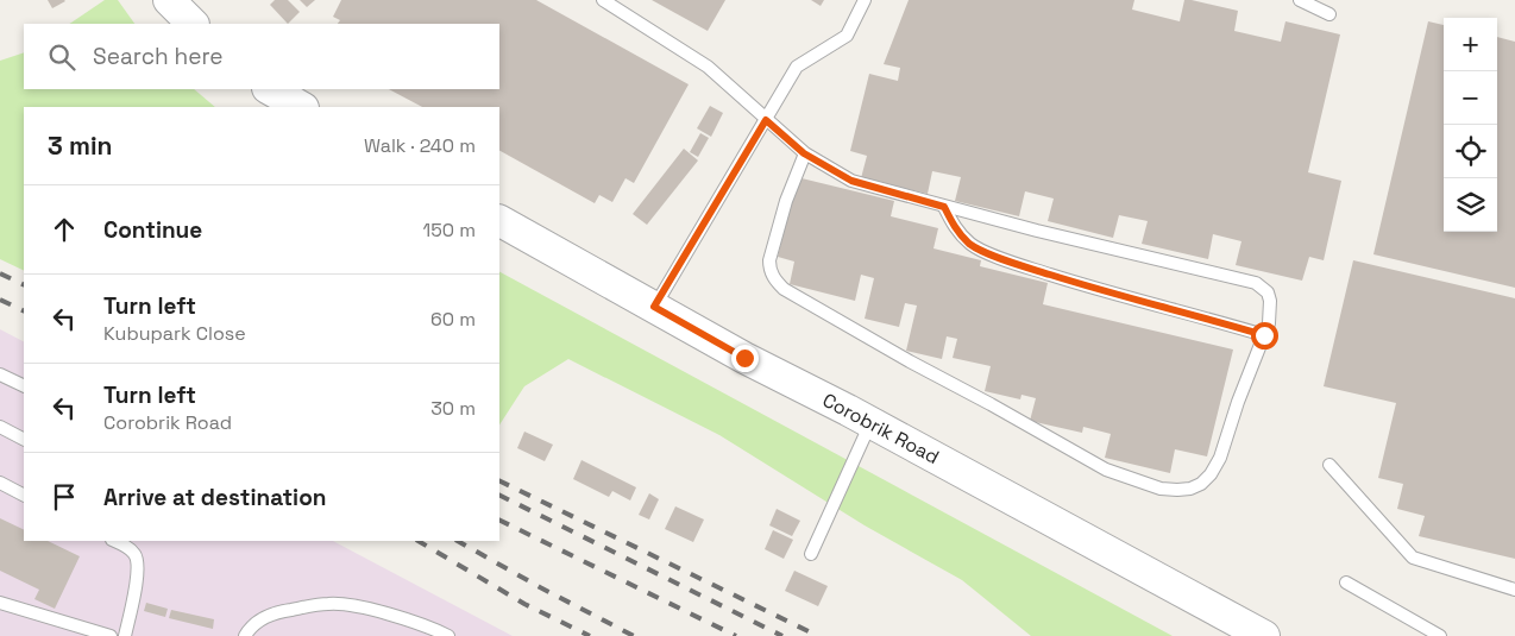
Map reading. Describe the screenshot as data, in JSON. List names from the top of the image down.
{
  "streets": {
    "street": ["Corobrik Road"]
  },
  "page": {
    "map_buttons": ["+", "−"],
    "search": "Search here",
    "heading": ["3 min", "Walk · 240 m"],
    "list": [
      ["Continue", "150 m"],
      ["Turn left", "Kubupark Close", "60 m"],
      ["Turn left", "Corobrik Road", "30 m"],
      "Arrive at destination"
    ]
  }
}
